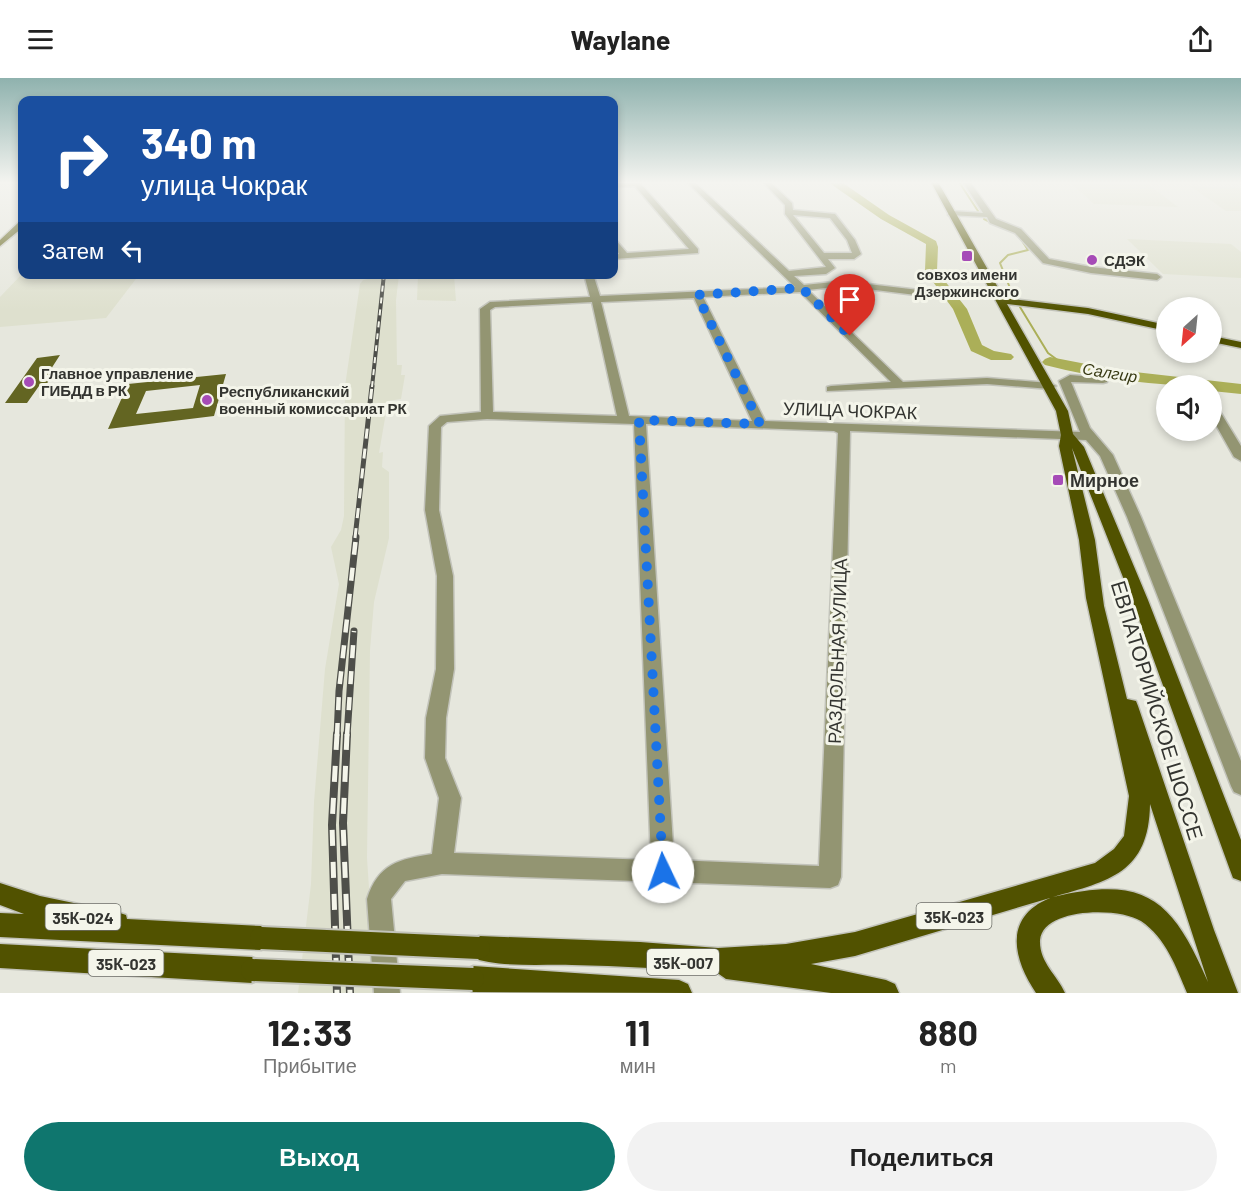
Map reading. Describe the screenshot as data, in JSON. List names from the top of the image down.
{
  "streets": {
    "main road": [
      "ЕВПАТОРИЙСКОЕ ШОССЕ",
      "35К-023",
      "35К-024",
      "35К-007"
    ],
    "street": ["УЛИЦА ЧОКРАК", "РАЗДОЛЬНАЯ УЛИЦА"]
  },
  "crossings": [
    ["УЛИЦА ЧОКРАК", "РАЗДОЛЬНАЯ УЛИЦА"],
    ["УЛИЦА ЧОКРАК", "ЕВПАТОРИЙСКОЕ ШОССЕ"],
    ["ЕВПАТОРИЙСКОЕ ШОССЕ", "35К-023"],
    ["35К-023", "35К-024"],
    ["35К-023", "35К-007"]
  ],
  "water": ["Салгир"],
  "places": {
    "transit": ["совхоз имени Дзержинского", "Мирное"],
    "other": ["СДЭК", "Главное управление ГИБДД в РК", "Республиканский военный комиссариат РК"]
  },
  "north": "bottom left",
  "page": {
    "header": "Waylane",
    "turn": ["340 m", "улица Чокрак"],
    "then": "Затем",
    "eta": [
      "12:33",
      "Прибытие",
      "11",
      "мин",
      "880",
      "m"
    ],
    "buttons": ["Выход", "Поделиться"]
  }
}
